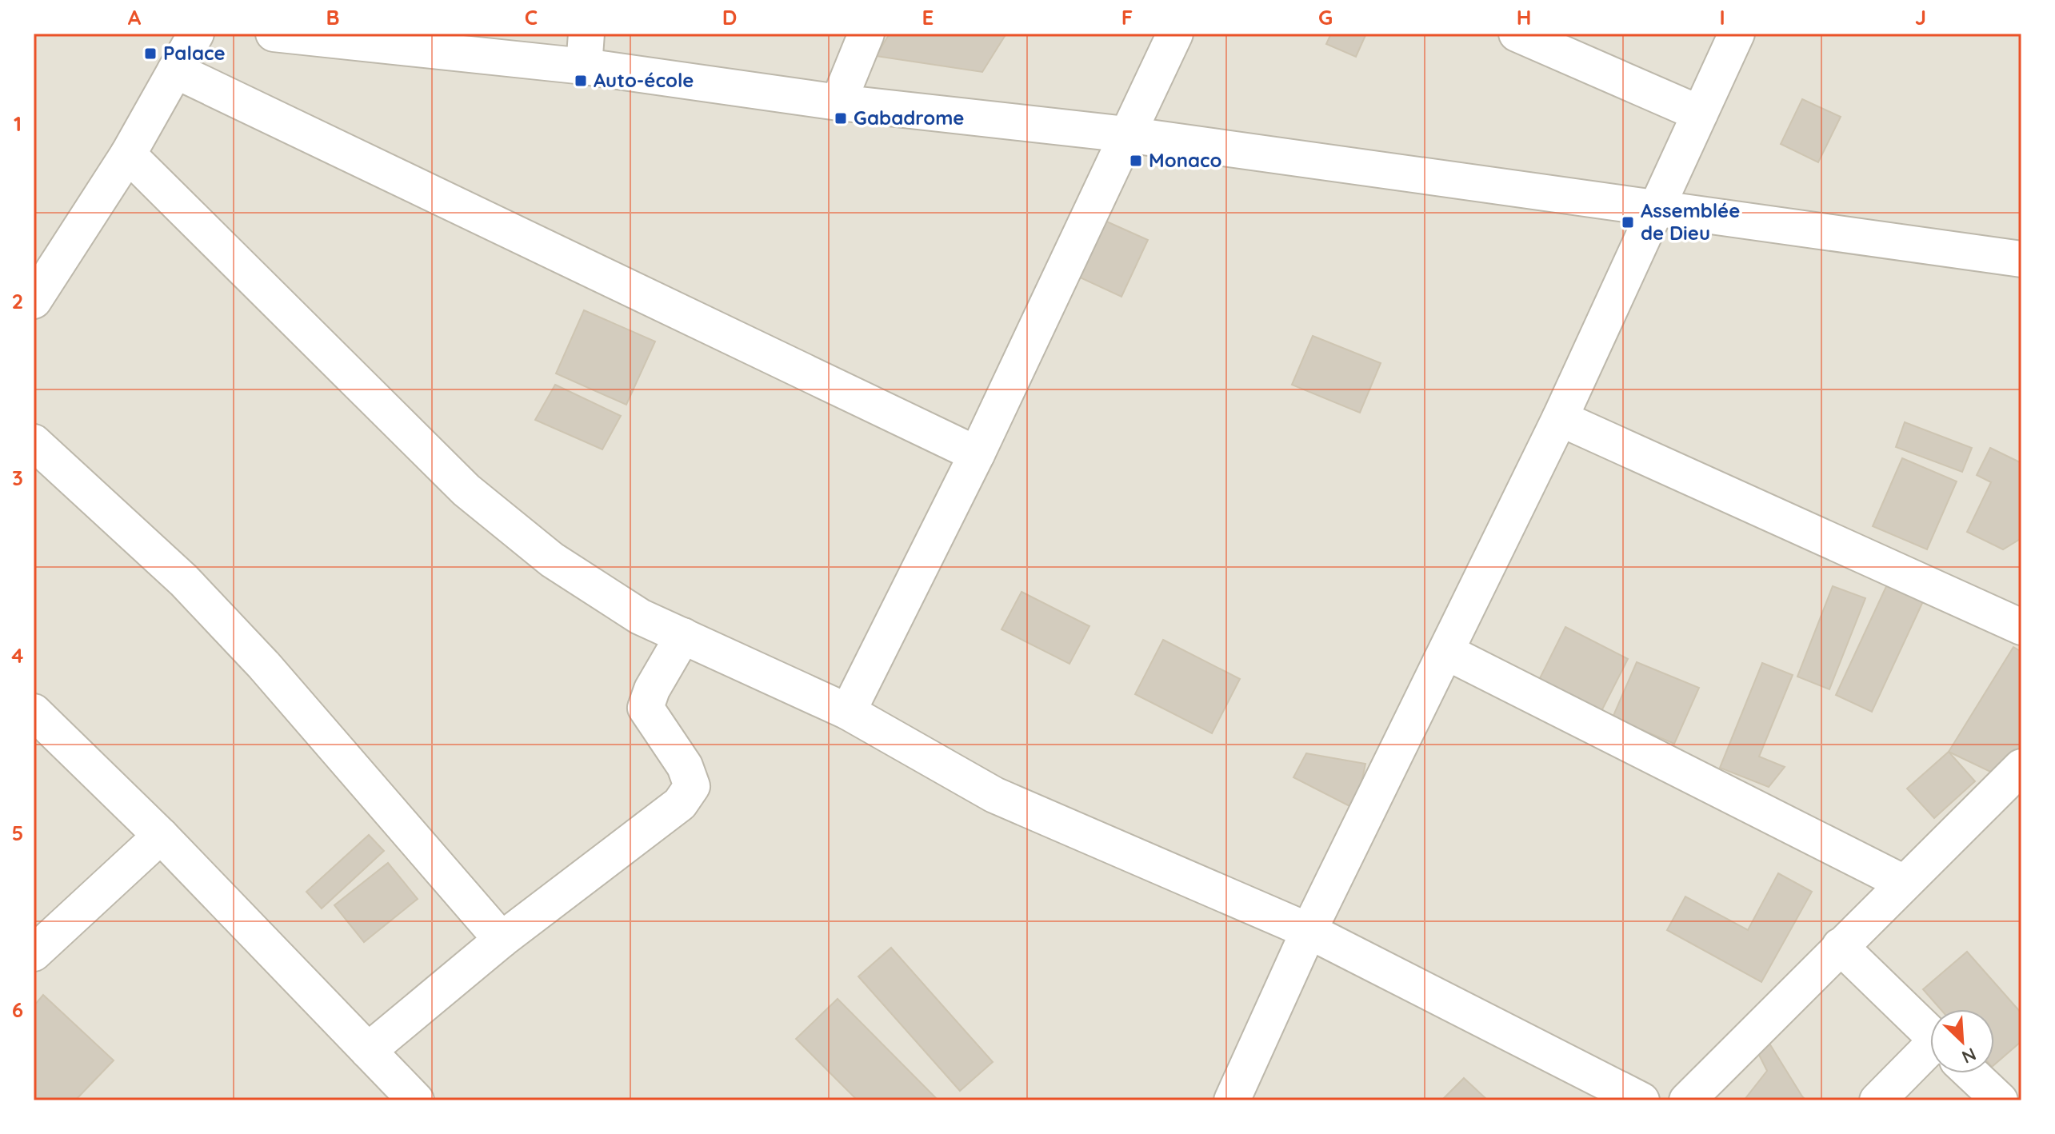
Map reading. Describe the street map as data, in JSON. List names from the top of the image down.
{
  "places": {
    "transit": [
      "Palace",
      "Auto-école",
      "Gabadrome",
      "Monaco",
      "Assemblée de Dieu"
    ]
  },
  "north": "bottom right",
  "grid": {
    "columns": [
      "A",
      "B",
      "C",
      "D",
      "E",
      "F",
      "G",
      "H",
      "I",
      "J"
    ],
    "rows": [
      "1",
      "2",
      "3",
      "4",
      "5",
      "6"
    ]
  }
}
